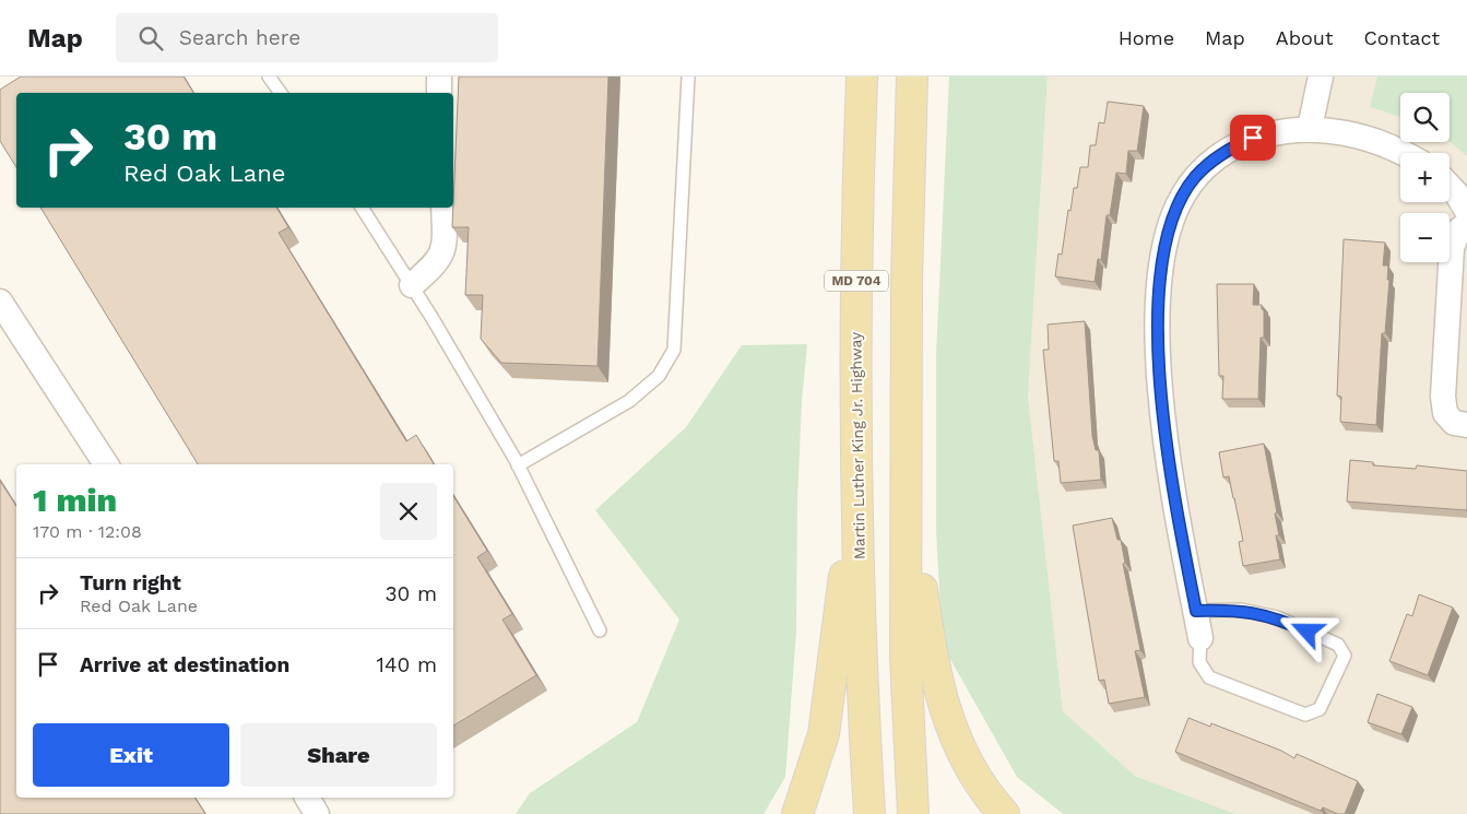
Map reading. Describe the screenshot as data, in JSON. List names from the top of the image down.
{
  "streets": {
    "main road": ["MD 704", "Martin Luther King Jr. Highway"]
  },
  "page": {
    "header": "Map",
    "search": "Search here",
    "nav": [
      "Home",
      "Map",
      "About",
      "Contact"
    ],
    "map_buttons": ["+", "−"],
    "turn": ["30 m", "Red Oak Lane"],
    "heading": ["1 min", "170 m · 12:08"],
    "list": [
      {
        "name": "Turn right",
        "note": "Red Oak Lane",
        "value": "30 m"
      },
      {
        "name": "Arrive at destination",
        "value": "140 m"
      }
    ],
    "buttons": ["Exit", "Share"]
  }
}
